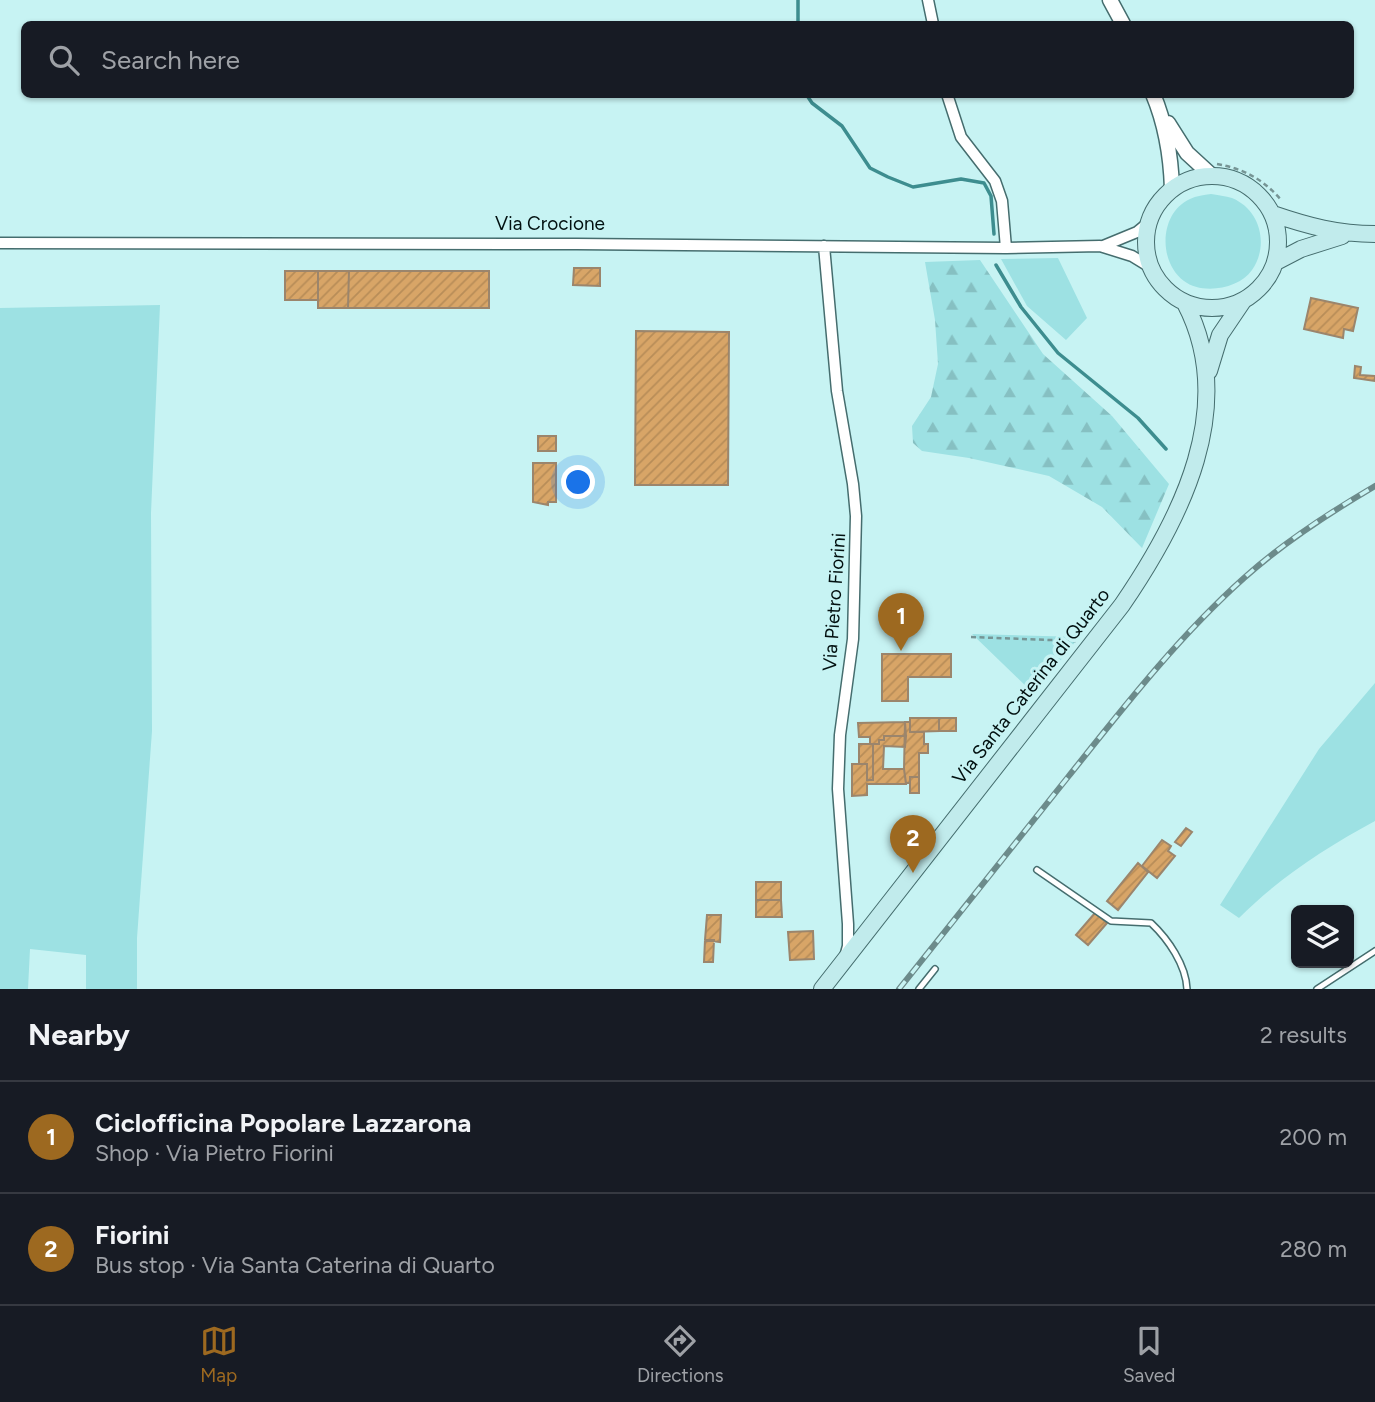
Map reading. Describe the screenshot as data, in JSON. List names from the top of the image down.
{
  "streets": {
    "main road": ["Via Santa Caterina di Quarto"],
    "street": ["Via Crocione", "Via Pietro Fiorini"]
  },
  "crossings": [
    ["Via Crocione", "Via Pietro Fiorini"],
    ["Via Crocione", "Via Santa Caterina di Quarto"],
    ["Via Pietro Fiorini", "Via Santa Caterina di Quarto"]
  ],
  "page": {
    "search": "Search here",
    "pins": ["1", "2"],
    "heading": ["Nearby", "2 results"],
    "list": [
      {
        "mark": "1",
        "name": "Ciclofficina Popolare Lazzarona",
        "note": "Shop · Via Pietro Fiorini",
        "value": "200 m"
      },
      {
        "mark": "2",
        "name": "Fiorini",
        "note": "Bus stop · Via Santa Caterina di Quarto",
        "value": "280 m"
      }
    ],
    "nav": ["Map", "Directions", "Saved"]
  }
}
